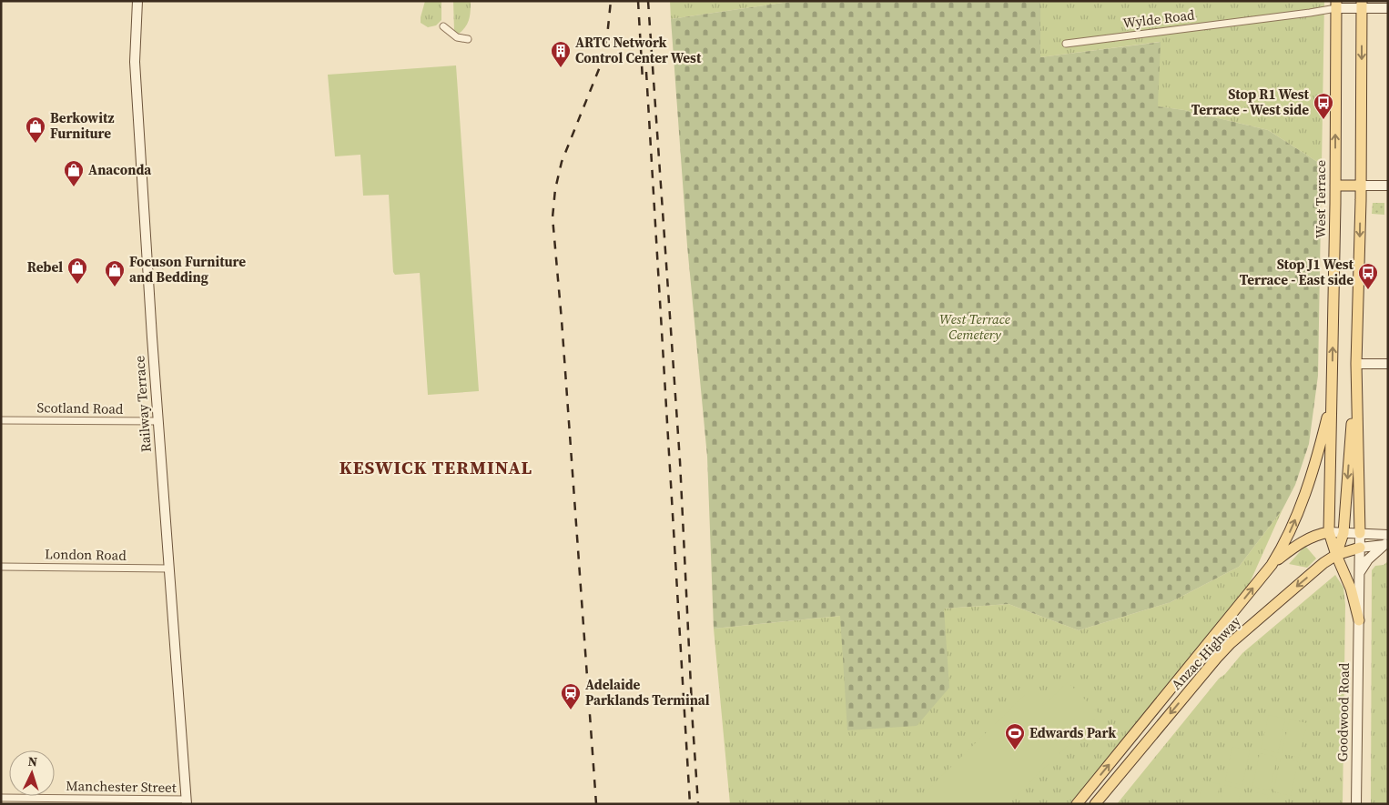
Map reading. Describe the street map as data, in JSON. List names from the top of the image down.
{
  "streets": {
    "main road": [
      "West Terrace",
      "Railway Terrace",
      "Anzac Highway",
      "Goodwood Road"
    ],
    "street": [
      "Wylde Road",
      "Scotland Road",
      "London Road",
      "Manchester Street"
    ]
  },
  "crossings": [
    ["Wylde Road", "West Terrace"],
    ["West Terrace", "Anzac Highway"],
    ["West Terrace", "Goodwood Road"],
    ["Railway Terrace", "Scotland Road"],
    ["Railway Terrace", "London Road"],
    ["Railway Terrace", "Manchester Street"],
    ["Anzac Highway", "Goodwood Road"]
  ],
  "districts": ["KESWICK TERMINAL"],
  "parks": ["West Terrace Cemetery"],
  "places": {
    "building": ["ARTC Network Control Center West"],
    "bus stop": ["Stop R1 West Terrace - West side", "Stop J1 West Terrace - East side"],
    "shop": [
      "Berkowitz Furniture",
      "Anaconda",
      "Rebel",
      "Focuson Furniture and Bedding"
    ],
    "station": ["Adelaide Parklands Terminal"],
    "sports": ["Edwards Park"]
  },
  "north": "top"
}
